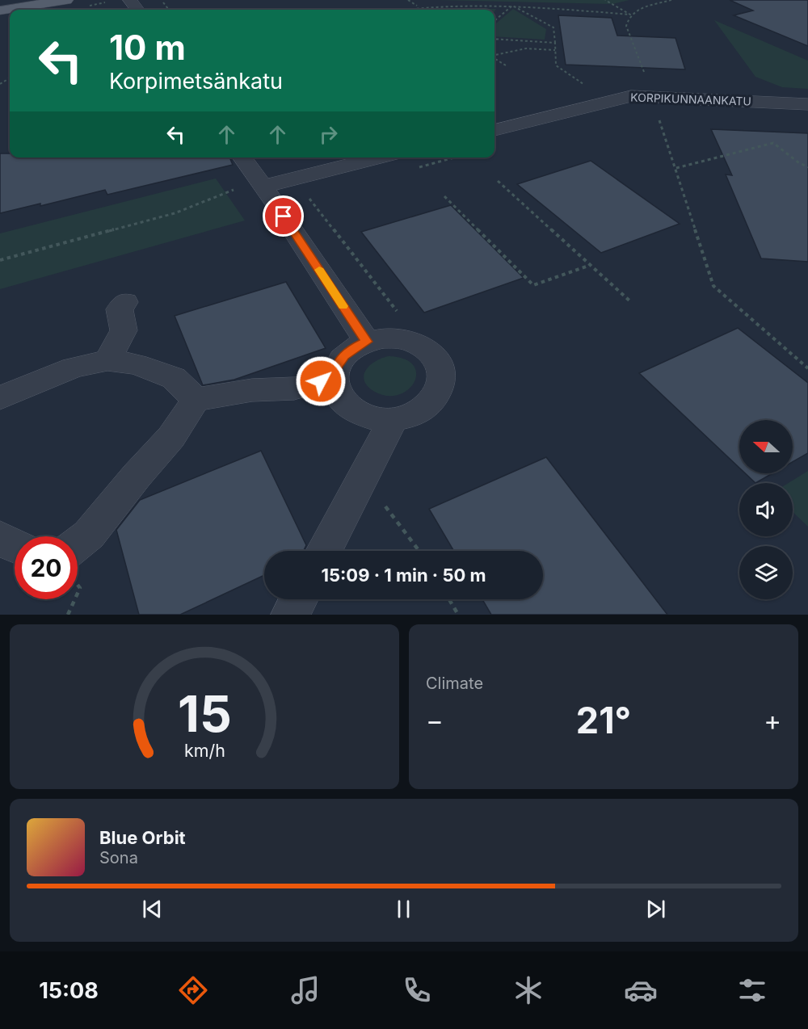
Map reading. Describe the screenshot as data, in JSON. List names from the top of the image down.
{
  "streets": {
    "street": ["KORPIKUNNAANKATU"]
  },
  "north": "left",
  "page": {
    "turn": ["10 m", "Korpimetsänkatu"],
    "limit": "20",
    "trip": "15:09 · 1 min · 50 m",
    "tile": "Climate",
    "heat": ["−", "21°", "+"],
    "song": ["Blue Orbit", "Sona"],
    "tabs": "15:08",
    "gauge": ["15", "km/h"]
  }
}
